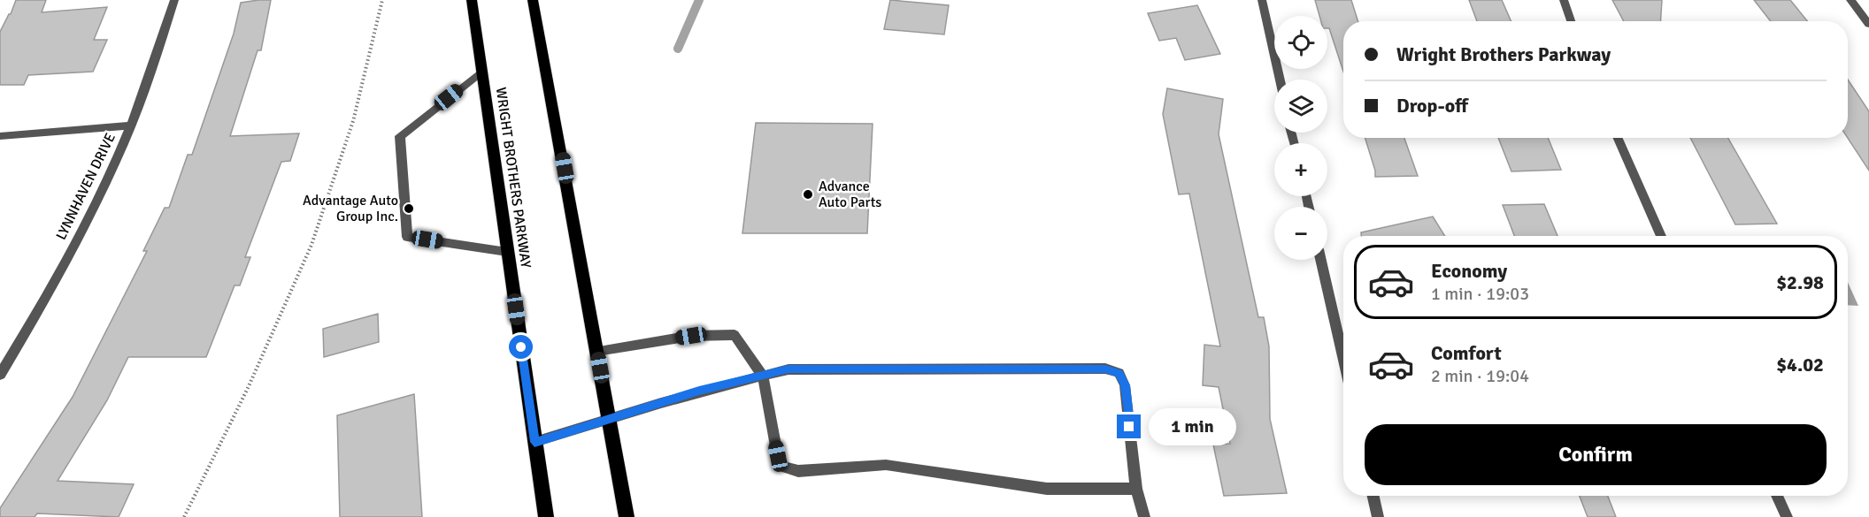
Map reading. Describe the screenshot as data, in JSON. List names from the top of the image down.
{
  "streets": {
    "main road": ["WRIGHT BROTHERS PARKWAY"],
    "street": ["LYNNHAVEN DRIVE"]
  },
  "places": ["Advance Auto Parts", "Advantage Auto Group Inc."],
  "page": {
    "map_buttons": ["+", "−"],
    "banner": ["Wright Brothers Parkway", "Drop-off"],
    "list": [
      {
        "name": "Economy",
        "note": "1 min · 19:03",
        "value": "$2.98"
      },
      {
        "name": "Comfort",
        "note": "2 min · 19:04",
        "value": "$4.02"
      }
    ],
    "bubble": "1 min",
    "buttons": "Confirm"
  }
}
